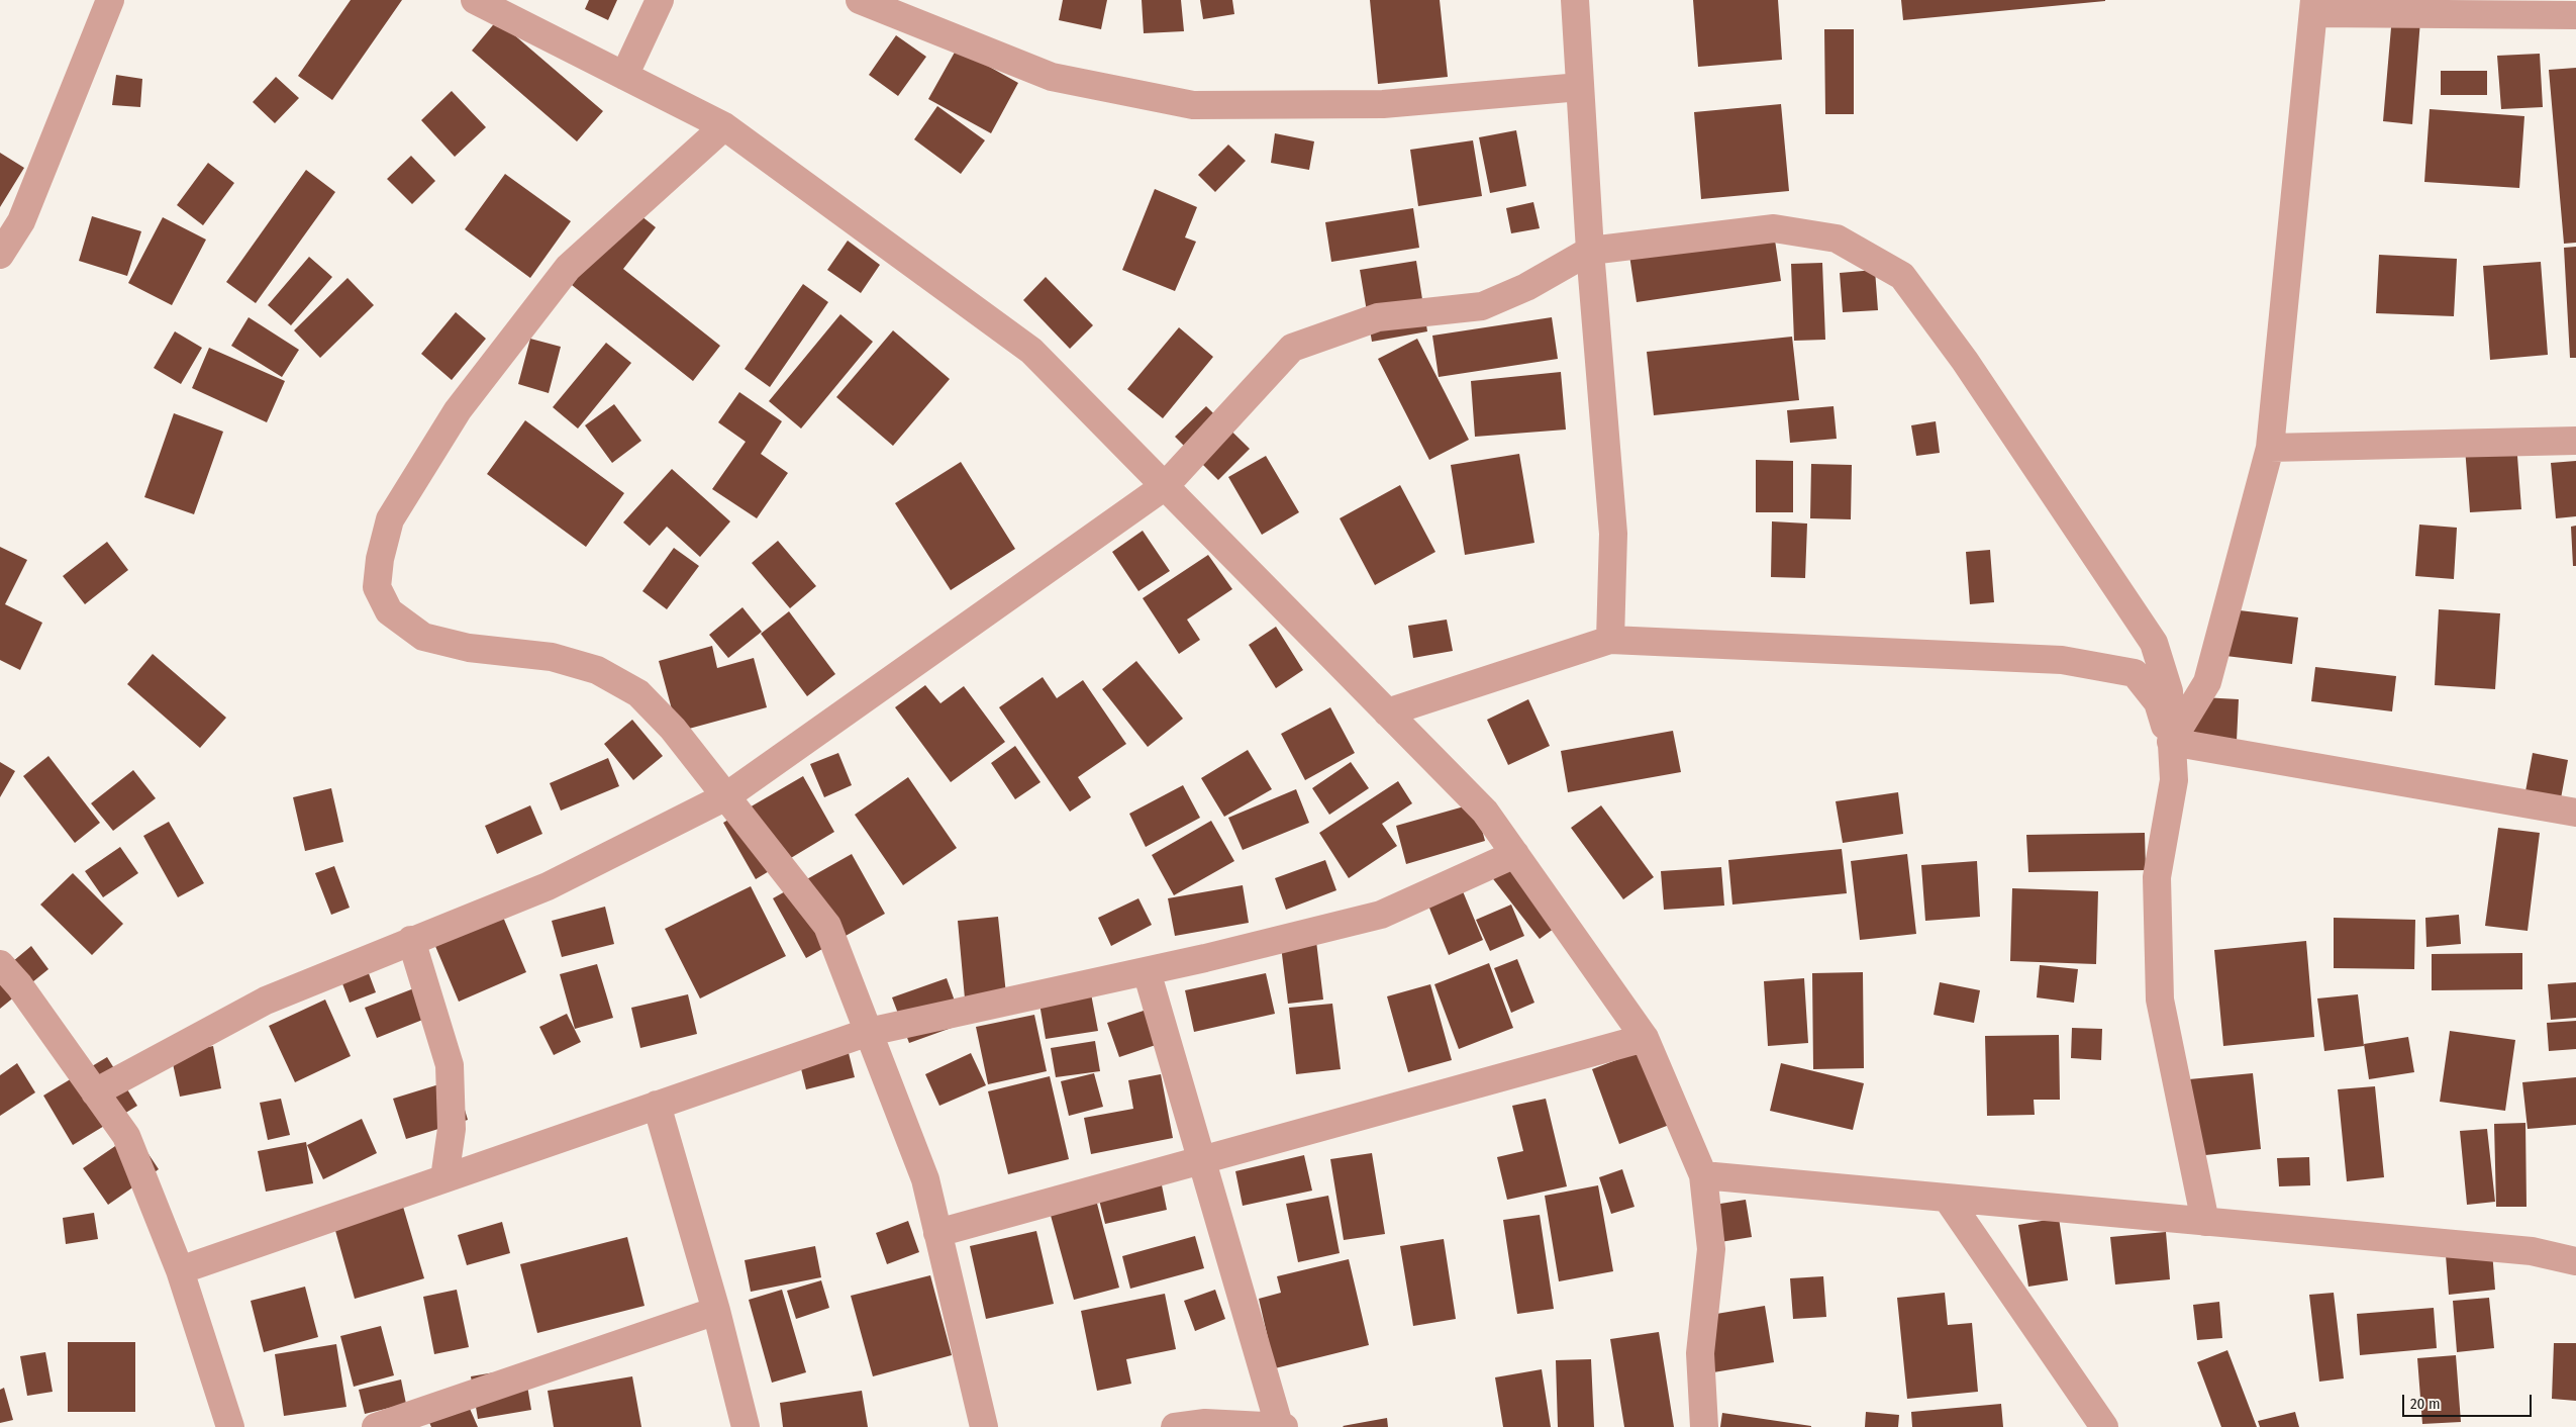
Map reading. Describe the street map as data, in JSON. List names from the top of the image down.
{
  "scale_bar": "20 m"
}
